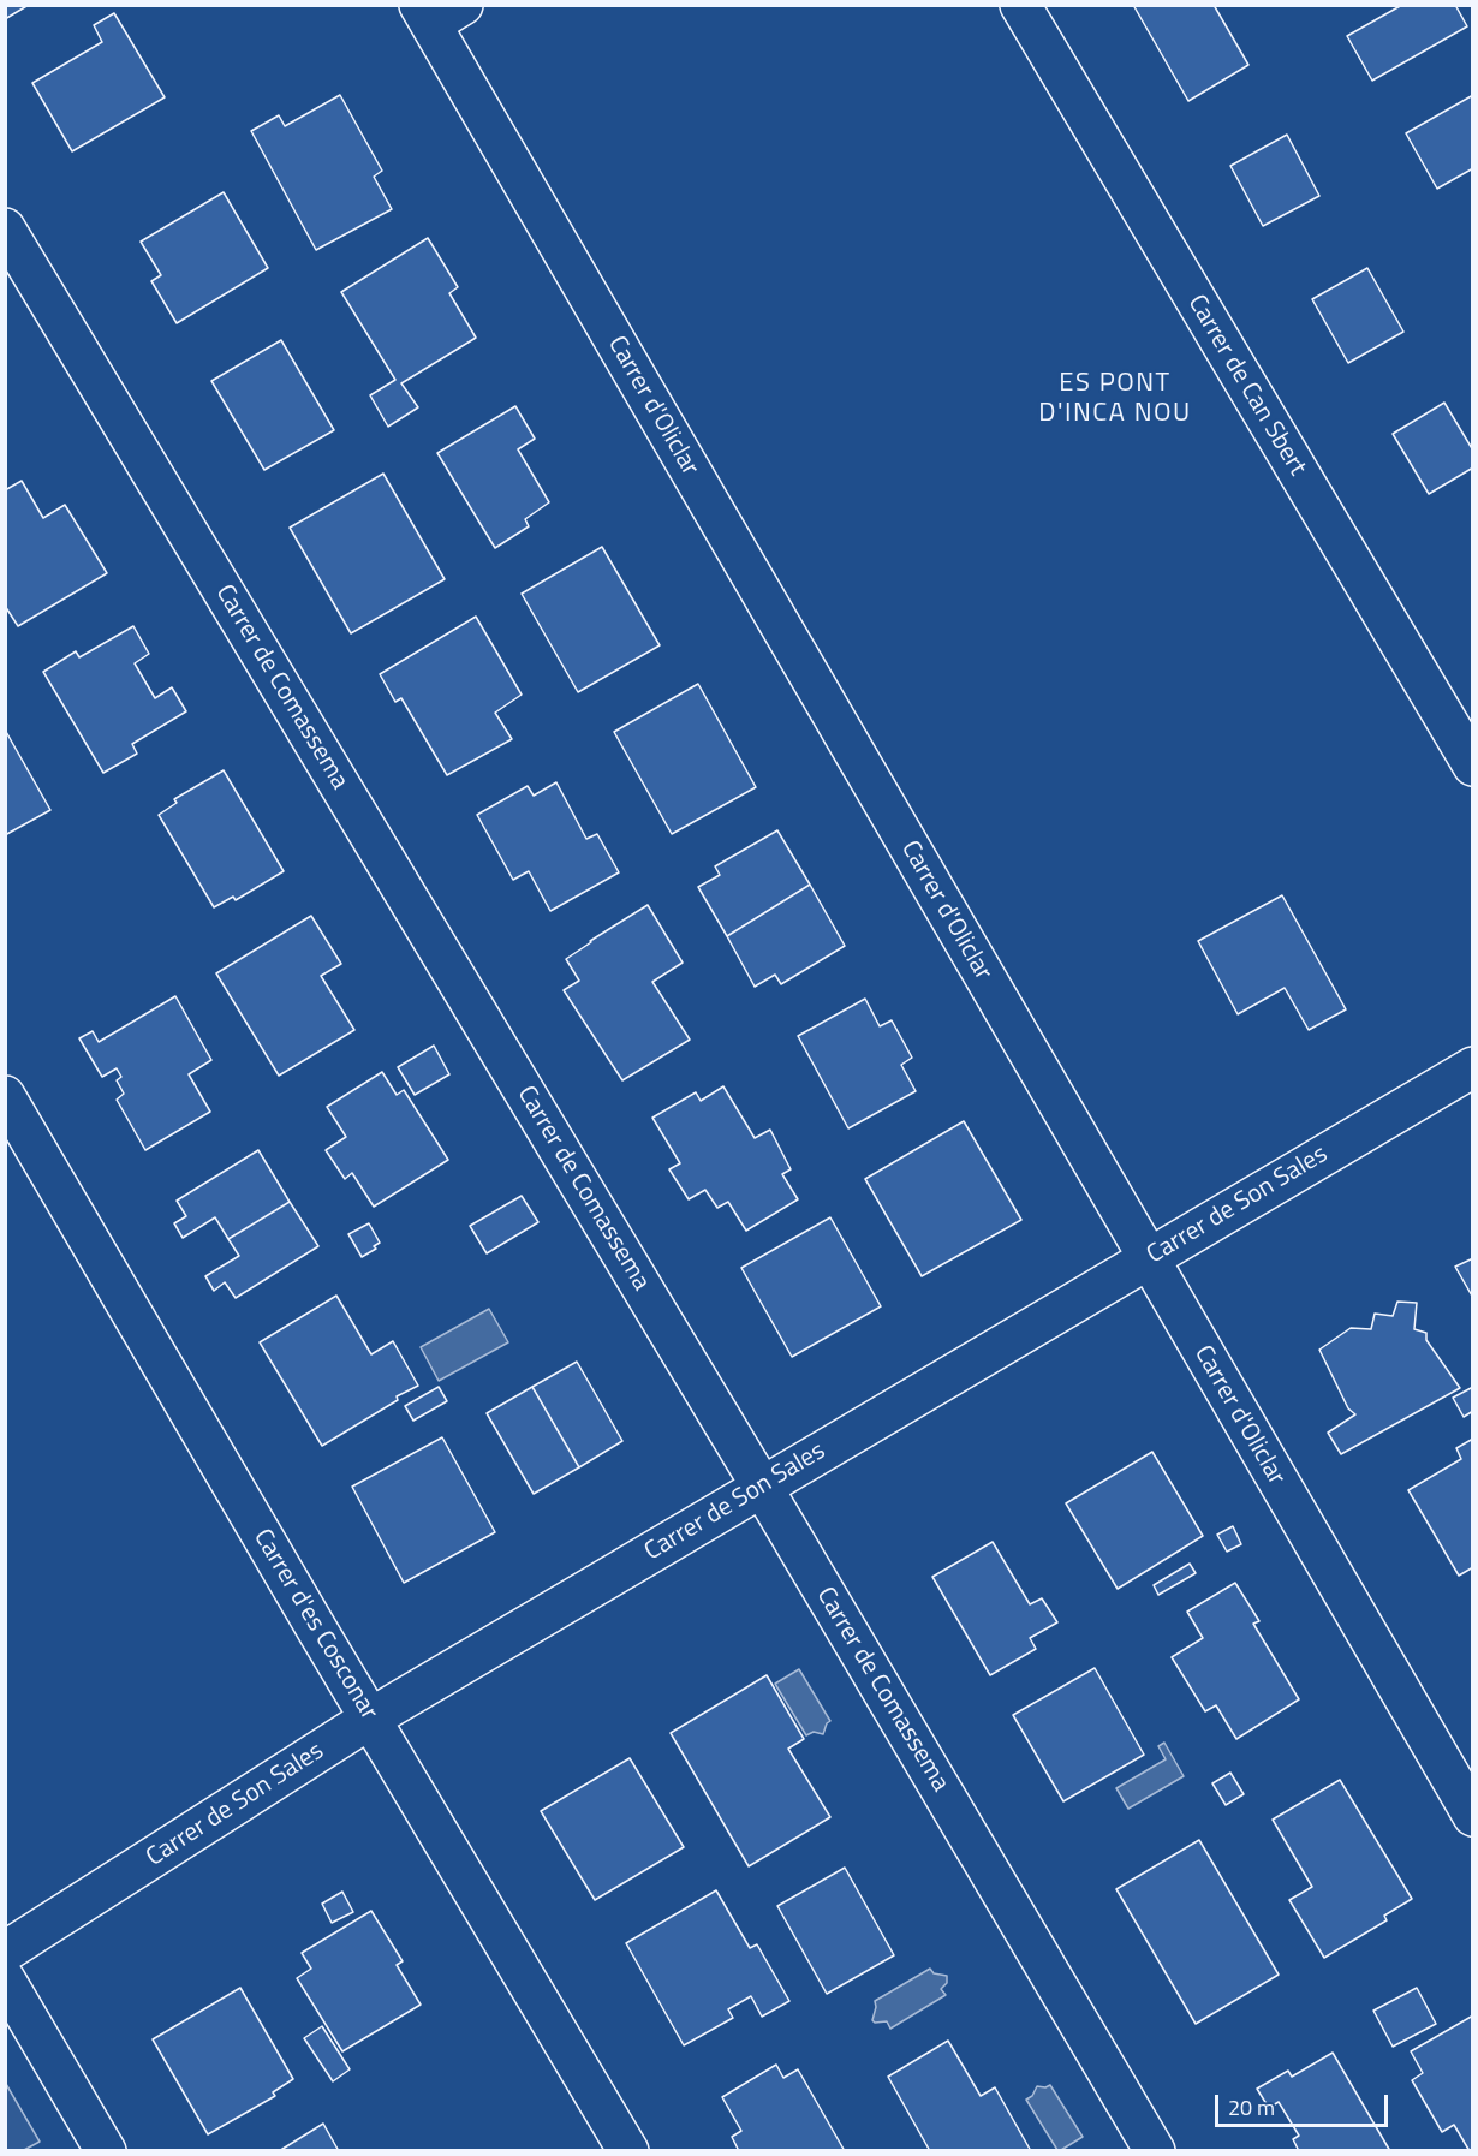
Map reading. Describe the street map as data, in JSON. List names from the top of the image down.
{
  "streets": {
    "street": [
      "Carrer de Can Sbert",
      "Carrer d'Oliclar",
      "Carrer de Comassema",
      "Carrer de Son Sales",
      "Carrer d'es Cosconar"
    ]
  },
  "crossings": [
    ["Carrer d'Oliclar", "Carrer de Son Sales"],
    ["Carrer de Comassema", "Carrer de Son Sales"],
    ["Carrer de Son Sales", "Carrer d'es Cosconar"]
  ],
  "districts": ["ES PONT D'INCA NOU"],
  "scale_bar": "20 m"
}
